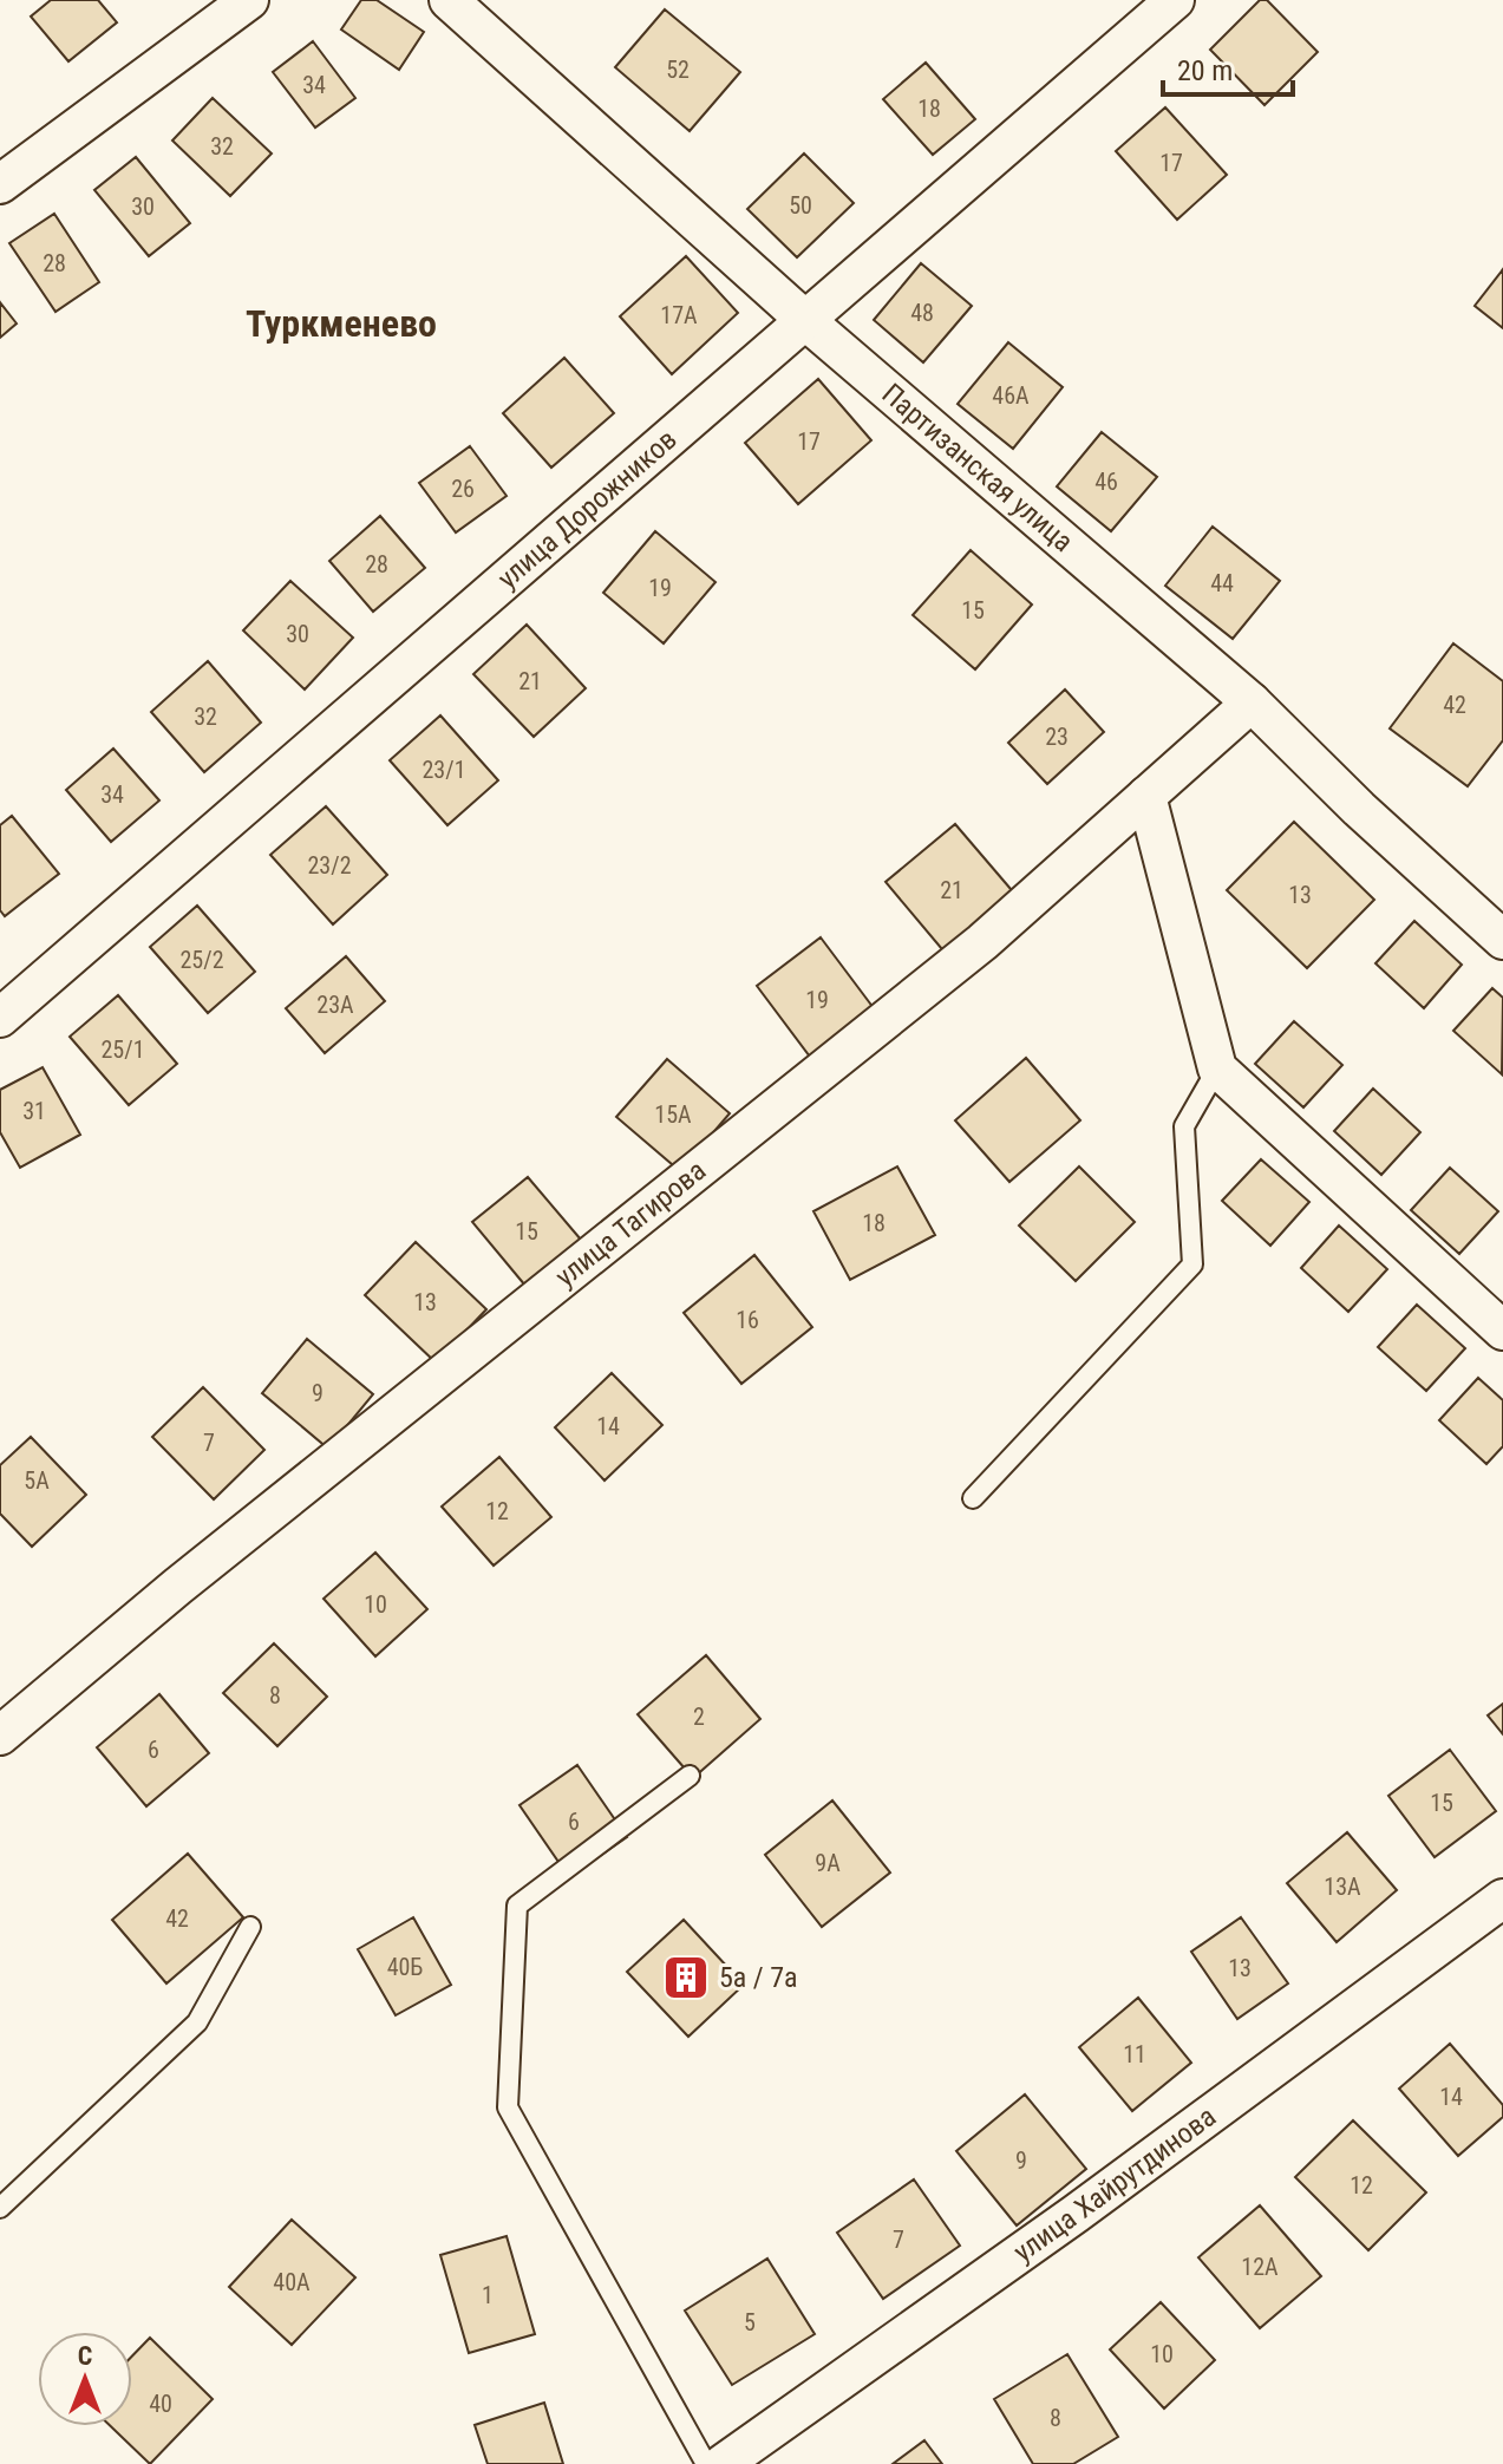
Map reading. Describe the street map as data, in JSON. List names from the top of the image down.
{
  "streets": {
    "street": [
      "Партизанская улица",
      "улица Дорожников",
      "улица Тагирова",
      "улица Хайрутдинова"
    ]
  },
  "crossings": [
    ["Партизанская улица", "улица Дорожников"],
    ["Партизанская улица", "улица Тагирова"]
  ],
  "districts": ["Туркменево"],
  "places": {
    "building": ["5а / 7а"]
  },
  "house_numbers": [
    "52",
    "34",
    "18",
    "32",
    "17",
    "50",
    "30",
    "28",
    "48",
    "17А",
    "46А",
    "17",
    "46",
    "26",
    "28",
    "44",
    "19",
    "15",
    "30",
    "21",
    "42",
    "32",
    "23",
    "23/1",
    "34",
    "23/2",
    "21",
    "13",
    "25/2",
    "19",
    "23А",
    "25/1",
    "31",
    "15А",
    "18",
    "15",
    "13",
    "16",
    "9",
    "14",
    "7",
    "5А",
    "12",
    "10",
    "8",
    "2",
    "6",
    "15",
    "6",
    "9А",
    "13А",
    "42",
    "40Б",
    "13",
    "11",
    "14",
    "9",
    "12",
    "7",
    "12А",
    "40А",
    "1",
    "5",
    "10",
    "40",
    "8"
  ],
  "scale_bar": "20 m",
  "north": "top"
}
